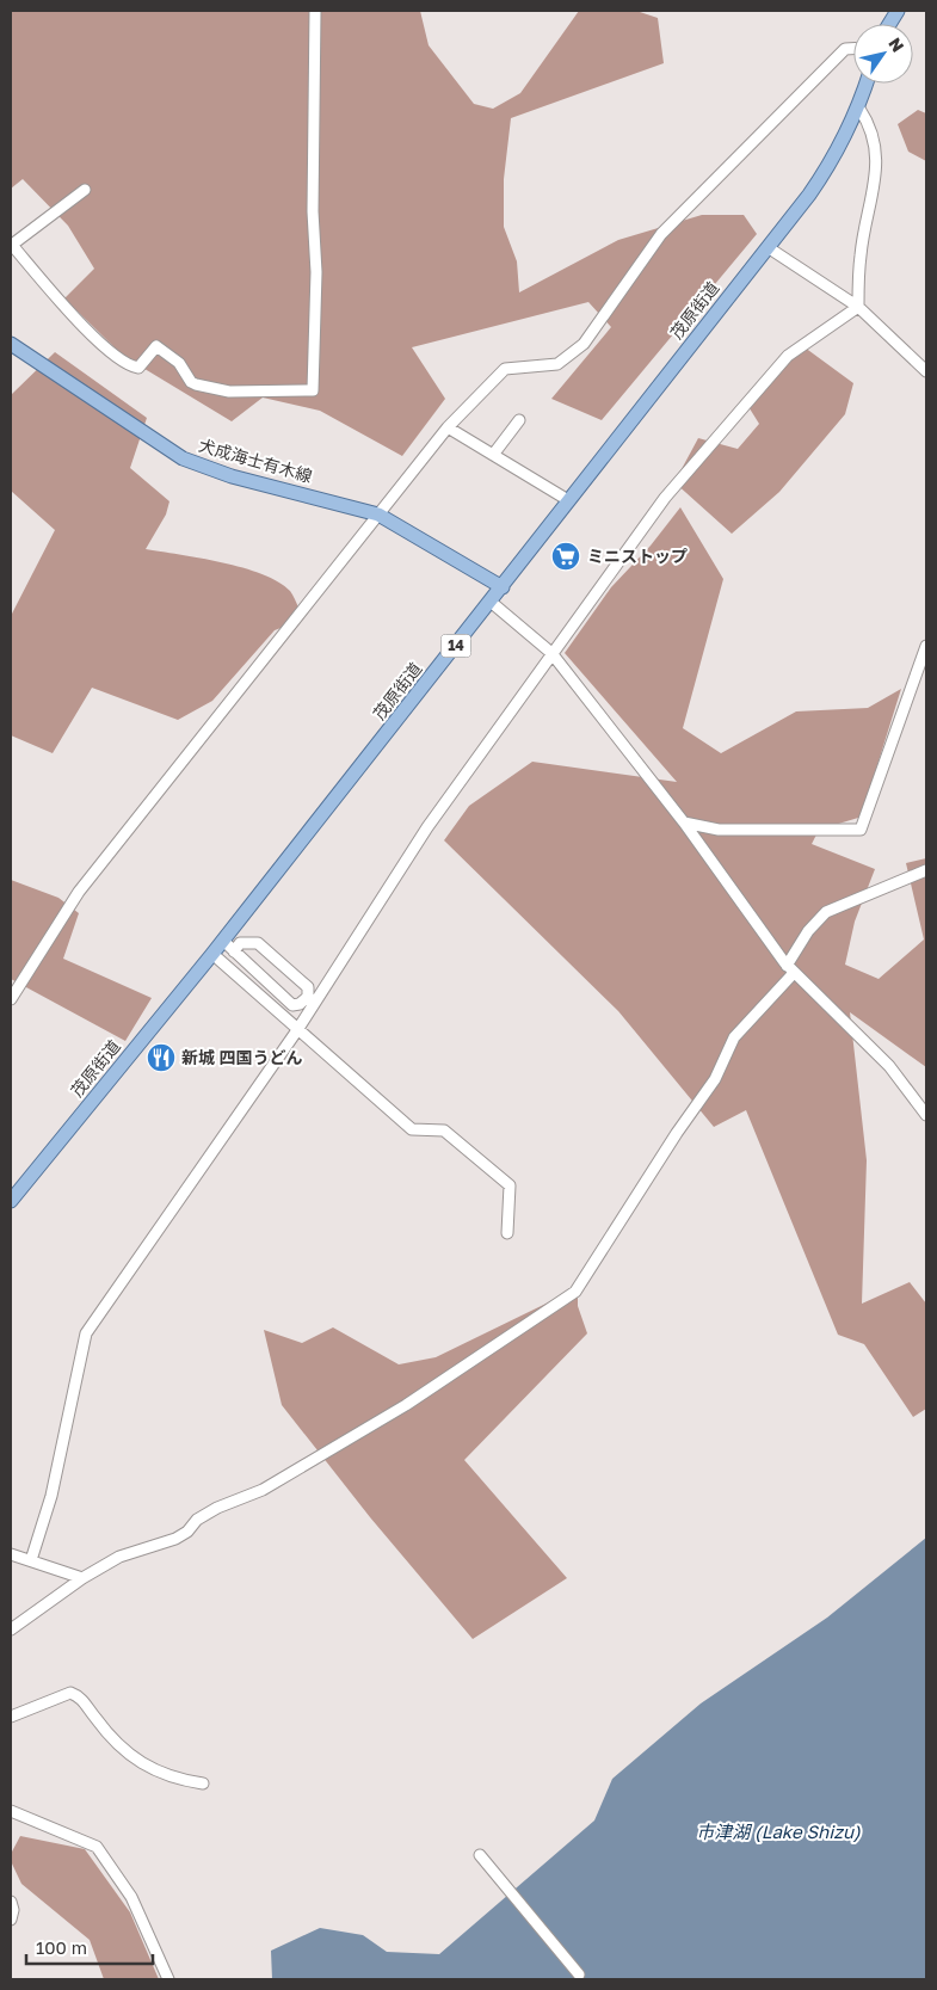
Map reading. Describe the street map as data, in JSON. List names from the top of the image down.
{
  "streets": {
    "main road": ["茂原街道", "犬成海士有木線", "14"]
  },
  "crossings": [
    ["茂原街道", "犬成海士有木線"]
  ],
  "water": ["市津湖 (Lake Shizu)"],
  "places": {
    "supermarket": ["ミニストップ"],
    "restaurant": ["新城 四国うどん"]
  },
  "scale_bar": "100 m",
  "north": "top right"
}
